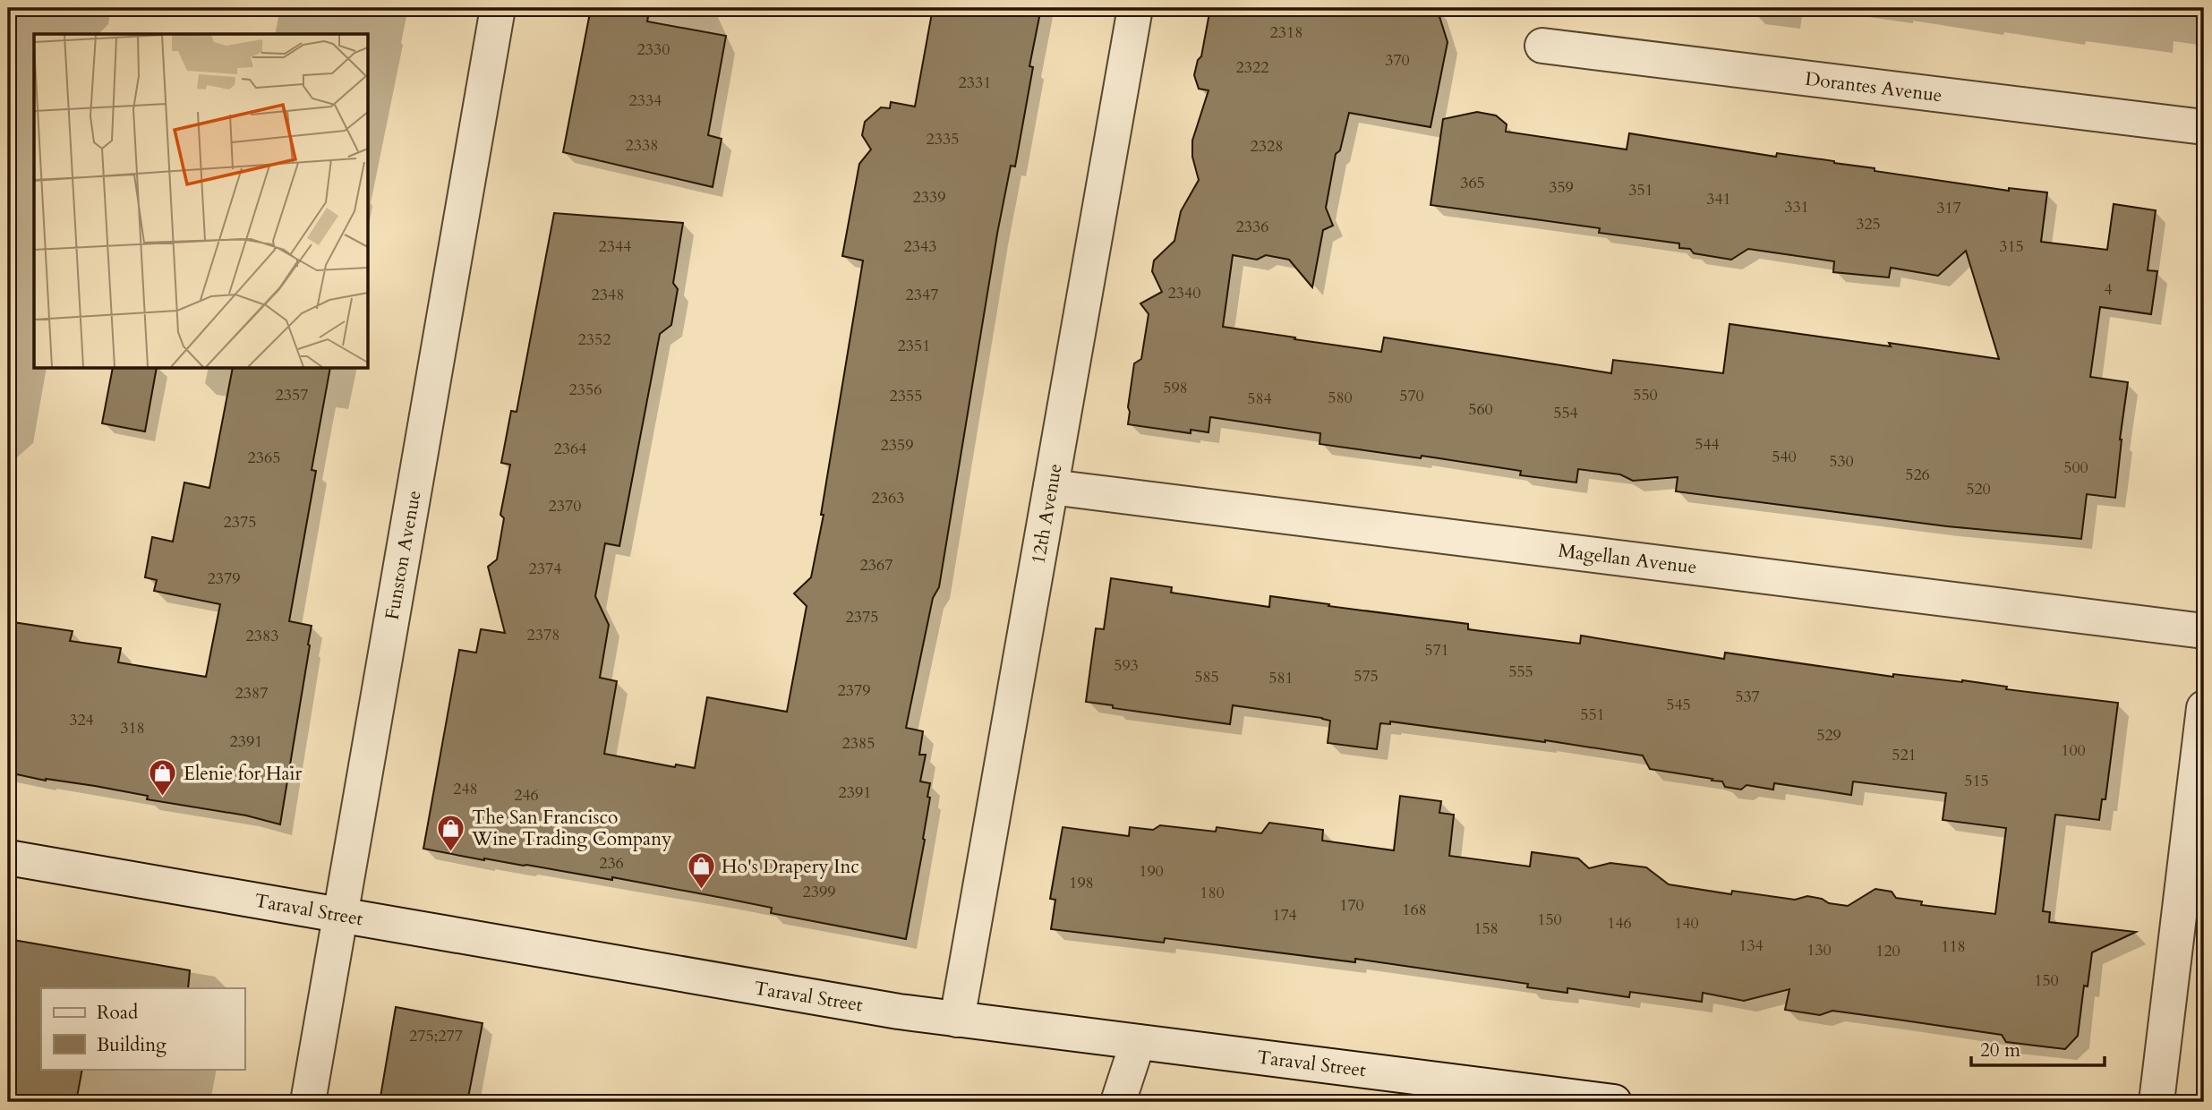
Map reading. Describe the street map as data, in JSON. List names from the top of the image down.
{
  "streets": {
    "street": [
      "Dorantes Avenue",
      "12th Avenue",
      "Funston Avenue",
      "Magellan Avenue",
      "Taraval Street"
    ]
  },
  "crossings": [
    ["12th Avenue", "Magellan Avenue"],
    ["12th Avenue", "Taraval Street"],
    ["Funston Avenue", "Taraval Street"]
  ],
  "places": {
    "shop": ["Elenie for Hair", "The San Francisco Wine Trading Company", "Ho's Drapery Inc"]
  },
  "house_numbers": [
    "2318",
    "2330",
    "370",
    "2322",
    "2331",
    "2334",
    "2335",
    "2338",
    "2328",
    "365",
    "359",
    "351",
    "2339",
    "341",
    "331",
    "317",
    "325",
    "2336",
    "2344",
    "2343",
    "315",
    "4",
    "2340",
    "2348",
    "2347",
    "2352",
    "2351",
    "598",
    "2356",
    "2357",
    "550",
    "2355",
    "570",
    "580",
    "584",
    "560",
    "554",
    "544",
    "2359",
    "2364",
    "540",
    "2365",
    "530",
    "500",
    "526",
    "520",
    "2363",
    "2370",
    "2375",
    "2367",
    "2374",
    "2379",
    "2375",
    "2378",
    "2383",
    "571",
    "593",
    "555",
    "575",
    "585",
    "581",
    "2379",
    "2387",
    "537",
    "545",
    "551",
    "324",
    "318",
    "529",
    "2391",
    "2385",
    "100",
    "521",
    "515",
    "248",
    "2391",
    "246",
    "236",
    "190",
    "198",
    "2399",
    "180",
    "170",
    "168",
    "174",
    "150",
    "146",
    "140",
    "158",
    "134",
    "118",
    "130",
    "120",
    "150",
    "275;277"
  ],
  "legend": ["Road", "Building"],
  "scale_bar": "20 m"
}
